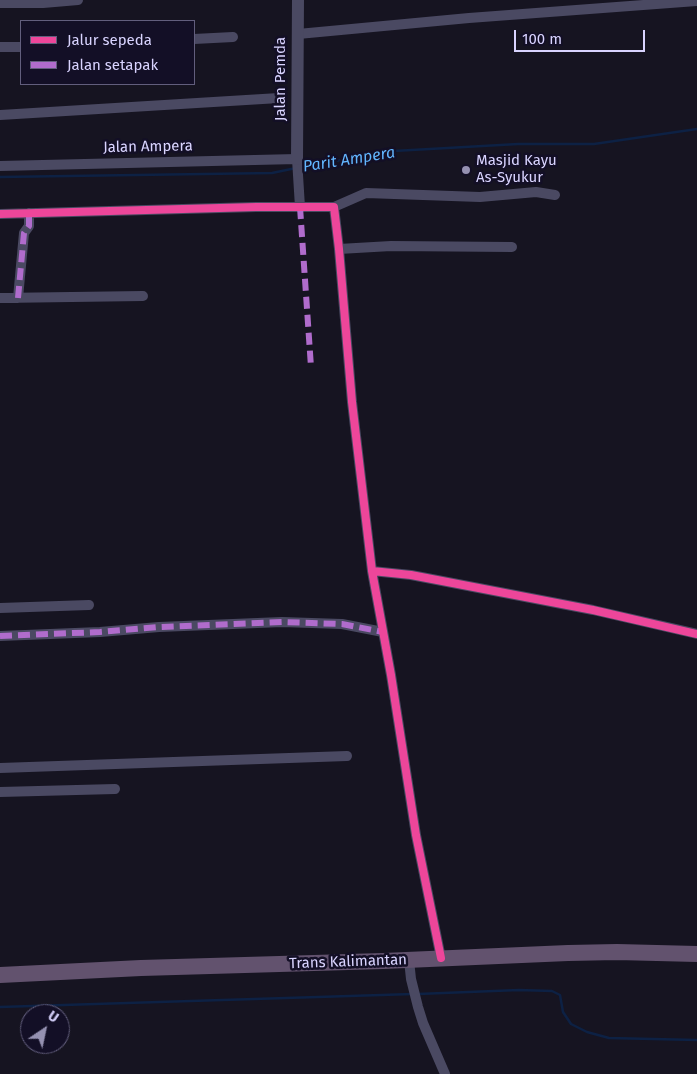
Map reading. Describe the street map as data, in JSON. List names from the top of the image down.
{
  "streets": {
    "highway": ["Trans Kalimantan"],
    "street": ["Jalan Pemda", "Jalan Ampera"]
  },
  "crossings": [
    ["Jalan Pemda", "Jalan Ampera"]
  ],
  "water": ["Parit Ampera"],
  "places": ["Masjid Kayu As-Syukur"],
  "legend": ["Jalur sepeda", "Jalan setapak"],
  "scale_bar": "100 m",
  "north": "top right"
}
